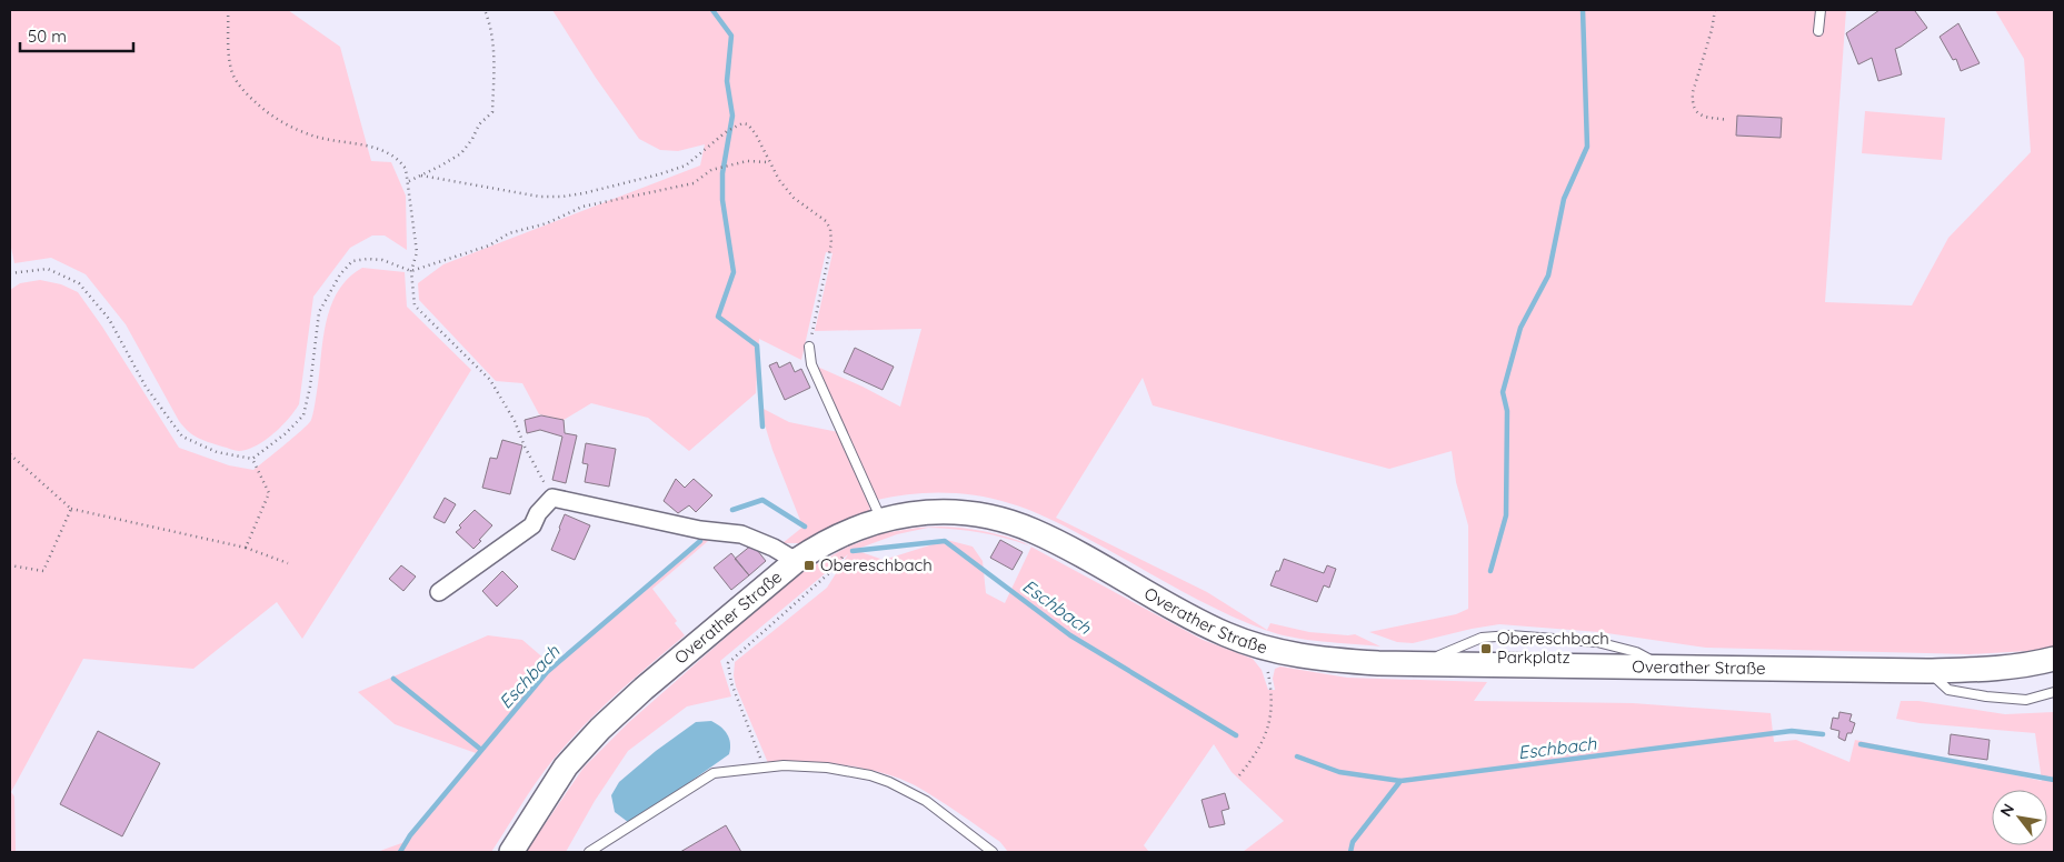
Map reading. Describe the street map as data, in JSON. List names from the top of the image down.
{
  "streets": {
    "main road": ["Overather Straße"]
  },
  "water": ["Eschbach"],
  "places": {
    "transit": ["Obereschbach", "Obereschbach Parkplatz"]
  },
  "scale_bar": "50 m",
  "north": "top left"
}
